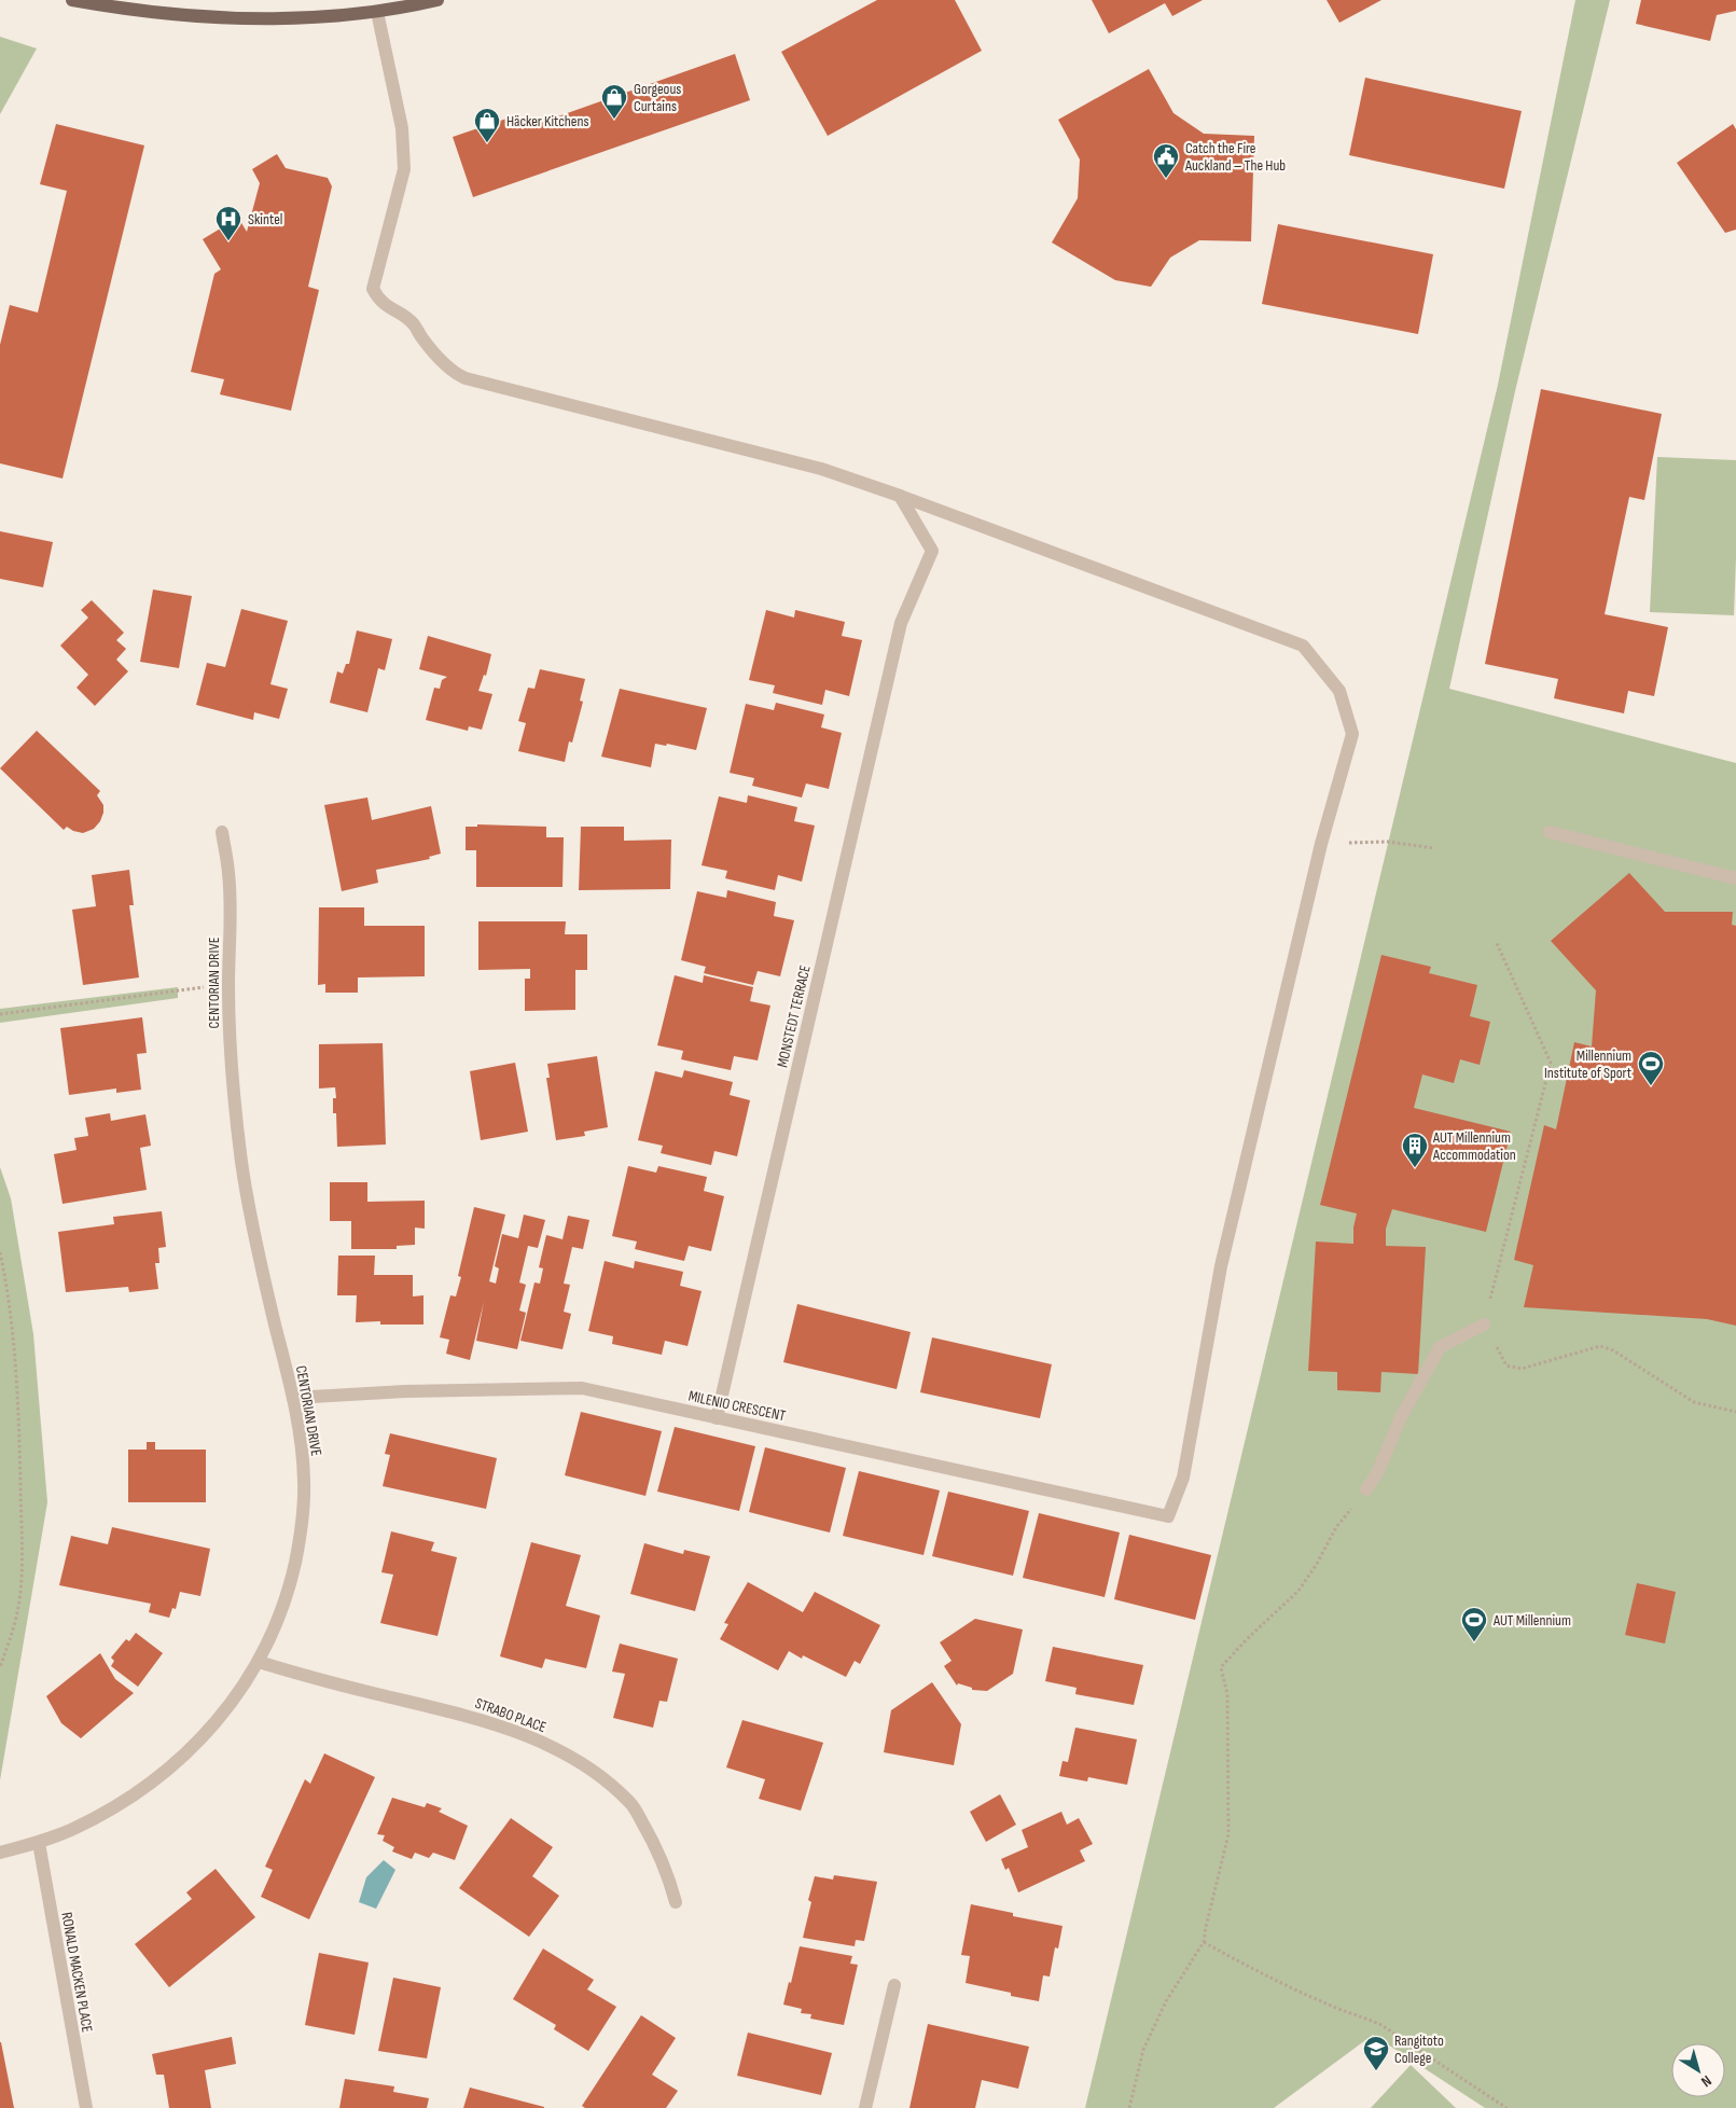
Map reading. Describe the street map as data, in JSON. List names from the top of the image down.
{
  "streets": {
    "street": [
      "CENTORIAN DRIVE",
      "MONSTEDT TERRACE",
      "MILENIO CRESCENT",
      "STRABO PLACE",
      "RONALD MACKEN PLACE"
    ]
  },
  "crossings": [
    ["CENTORIAN DRIVE", "MILENIO CRESCENT"],
    ["CENTORIAN DRIVE", "STRABO PLACE"],
    ["CENTORIAN DRIVE", "RONALD MACKEN PLACE"],
    ["MONSTEDT TERRACE", "MILENIO CRESCENT"]
  ],
  "places": {
    "shop": ["Gorgeous Curtains", "Häcker Kitchens"],
    "public building": ["Catch the Fire Auckland – The Hub"],
    "hospital": ["Skintel"],
    "sports": ["Millennium Institute of Sport", "AUT Millennium"],
    "building": ["AUT Millennium Accommodation"],
    "school or university": ["Rangitoto College"]
  },
  "north": "bottom right"
}
